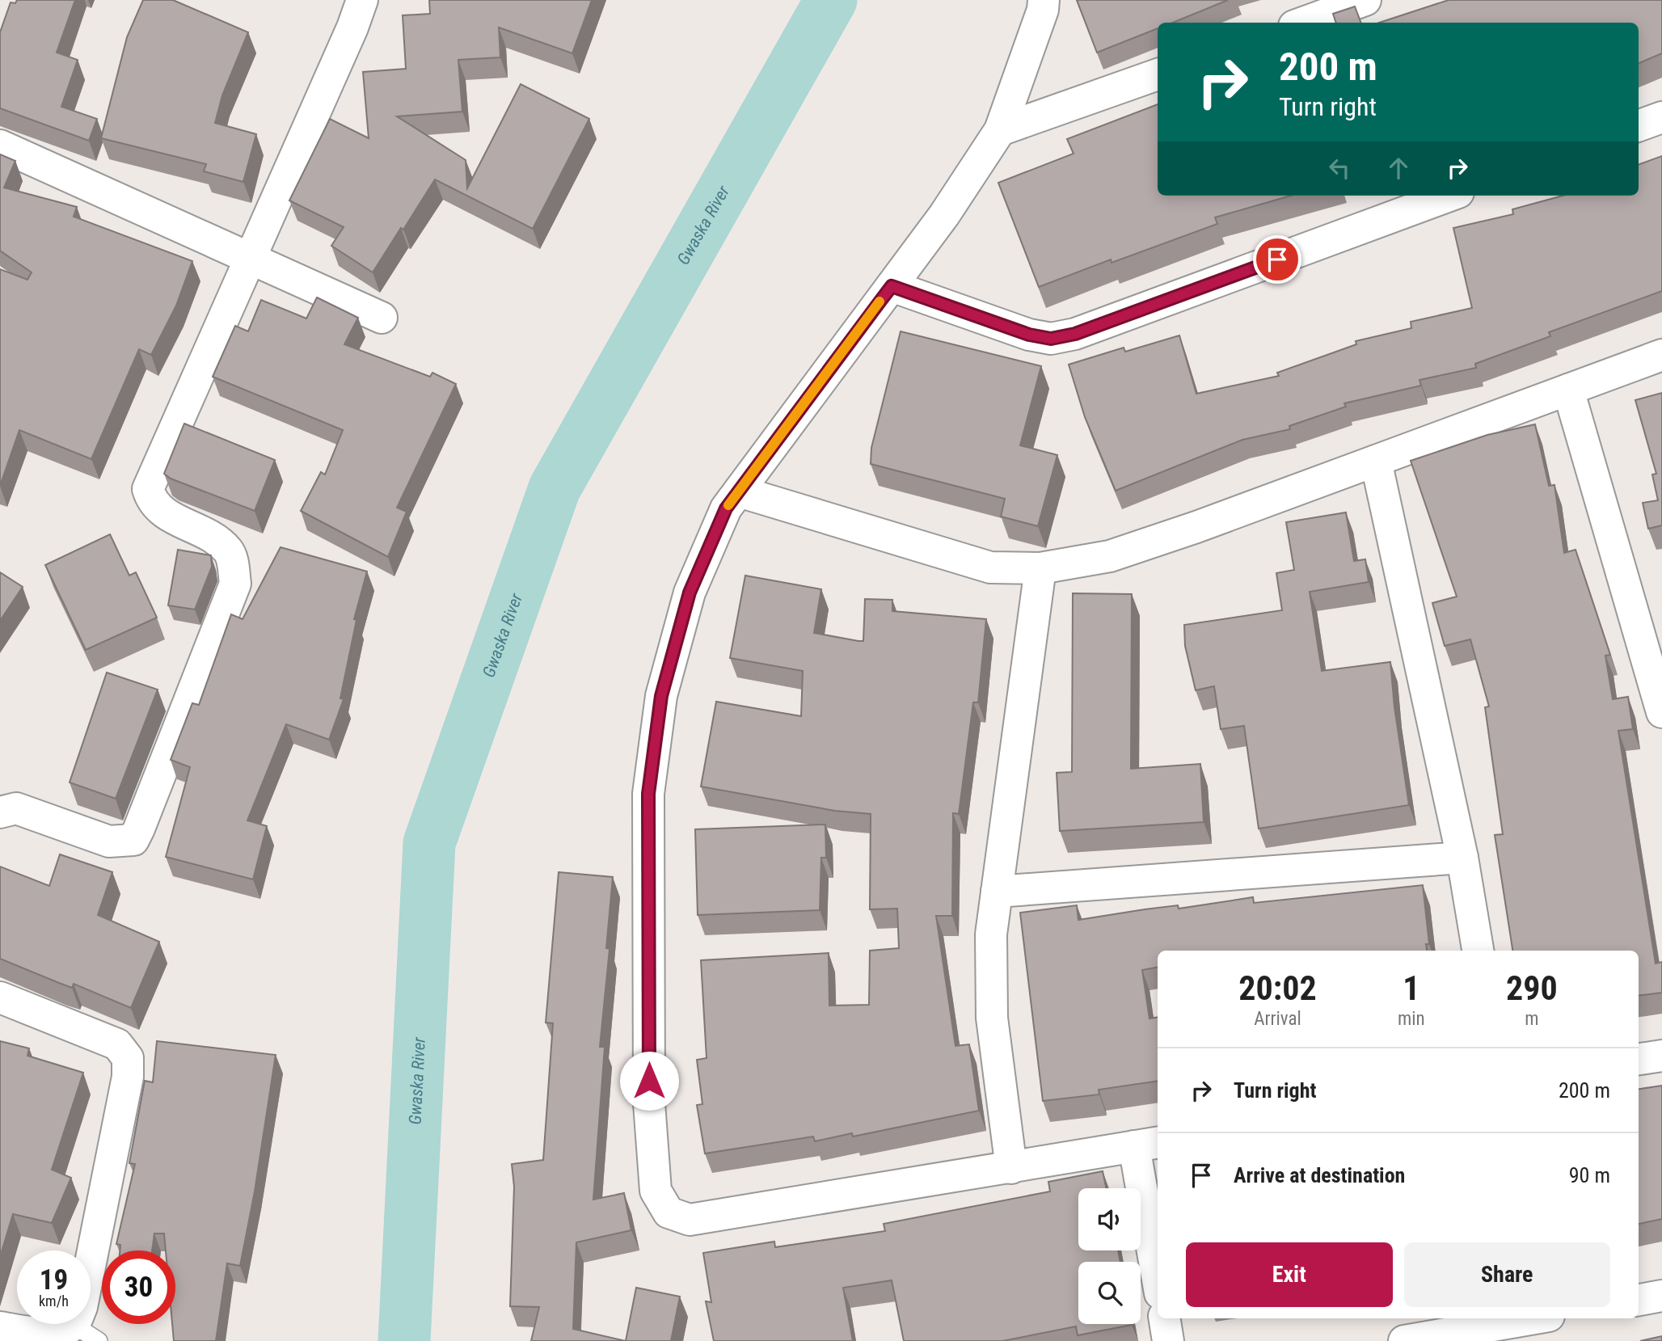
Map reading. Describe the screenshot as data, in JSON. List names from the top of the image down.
{
  "water": ["Gwaska River"],
  "page": {
    "turn": ["200 m", "Turn right"],
    "eta": [
      "20:02",
      "Arrival",
      "1",
      "min",
      "290",
      "m"
    ],
    "list": [
      {
        "name": "Turn right",
        "value": "200 m"
      },
      {
        "name": "Arrive at destination",
        "value": "90 m"
      }
    ],
    "buttons": ["Exit", "Share"],
    "speed": "19 km/h",
    "limit": "30"
  }
}
